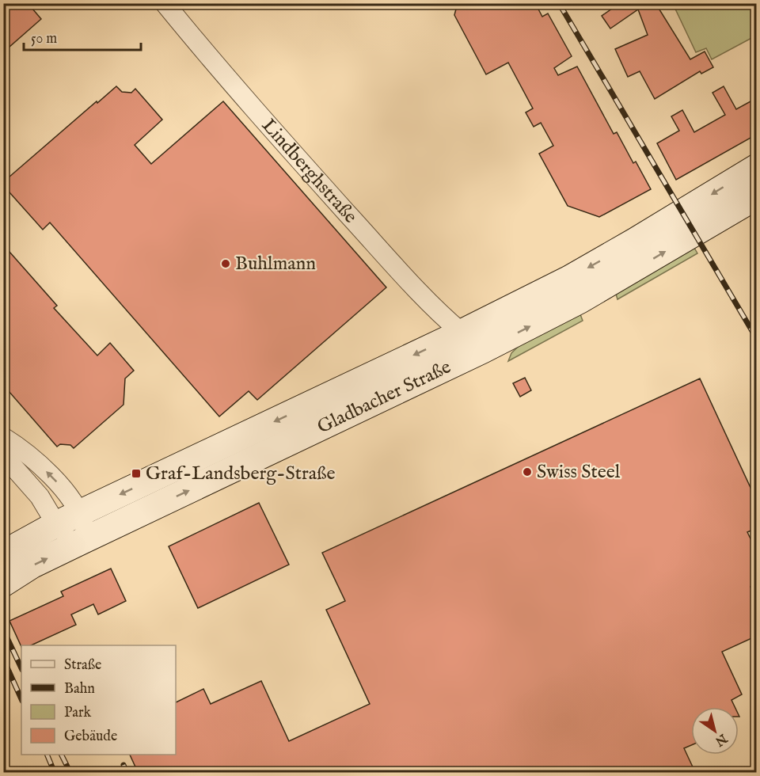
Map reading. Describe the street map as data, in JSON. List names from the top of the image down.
{
  "streets": {
    "main road": ["Gladbacher Straße"],
    "street": ["Lindberghstraße"]
  },
  "crossings": [
    ["Lindberghstraße", "Gladbacher Straße"]
  ],
  "places": {
    "other": ["Buhlmann", "Swiss Steel"],
    "transit": ["Graf-Landsberg-Straße"]
  },
  "legend": [
    "Straße",
    "Bahn",
    "Park",
    "Gebäude"
  ],
  "scale_bar": "50 m",
  "north": "bottom right"
}
